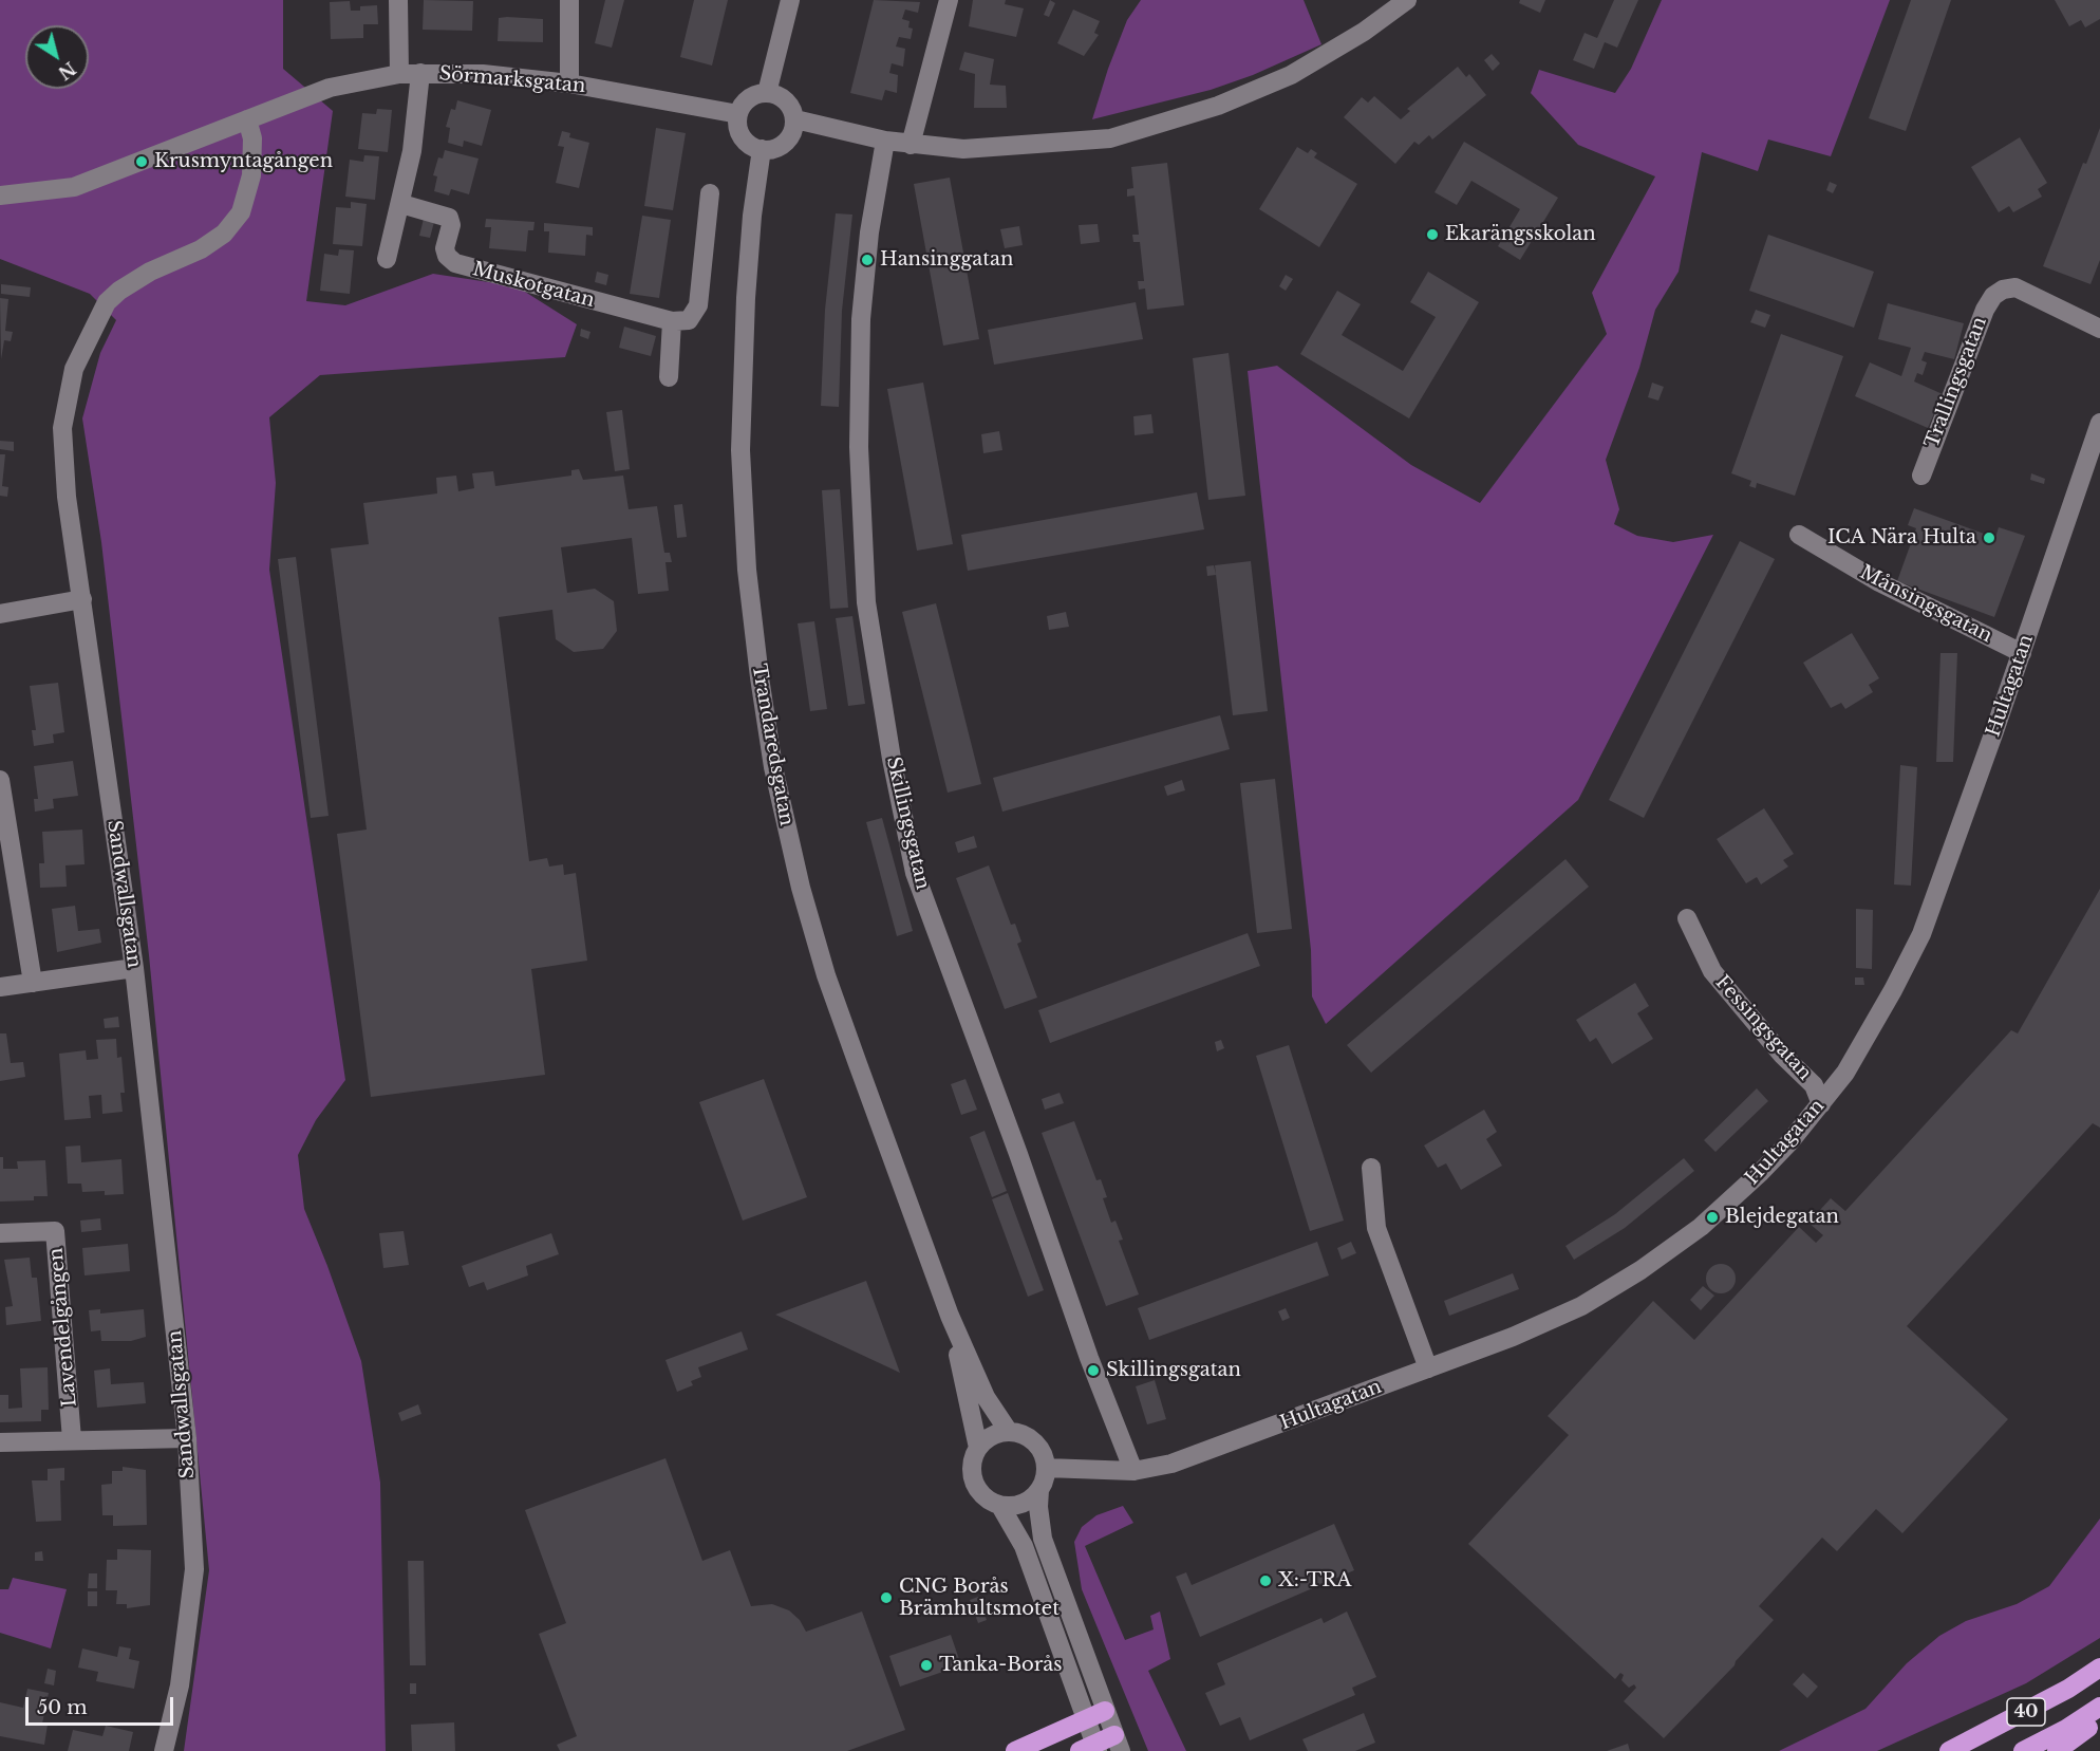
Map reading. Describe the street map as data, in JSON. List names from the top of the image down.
{
  "streets": {
    "highway": ["40"],
    "street": [
      "Sörmarksgatan",
      "Muskotgatan",
      "Trallingsgatan",
      "Månsingsgatan",
      "Hultagatan",
      "Trandaredsgatan",
      "Skillingsgatan",
      "Sandwallsgatan",
      "Fessingsgatan",
      "Lavendelgången"
    ]
  },
  "crossings": [
    ["Sörmarksgatan", "Trandaredsgatan"],
    ["Sörmarksgatan", "Sandwallsgatan"],
    ["Månsingsgatan", "Hultagatan"],
    ["Hultagatan", "Trandaredsgatan"],
    ["Hultagatan", "Skillingsgatan"],
    ["Hultagatan", "Fessingsgatan"]
  ],
  "places": [
    "Krusmyntagången",
    "Ekarängsskolan",
    "Hansinggatan",
    "ICA Nära Hulta",
    "Blejdegatan",
    "Skillingsgatan",
    "X:-TRA",
    "CNG Borås Brämhultsmotet",
    "Tanka-Borås"
  ],
  "scale_bar": "50 m",
  "north": "bottom right"
}
